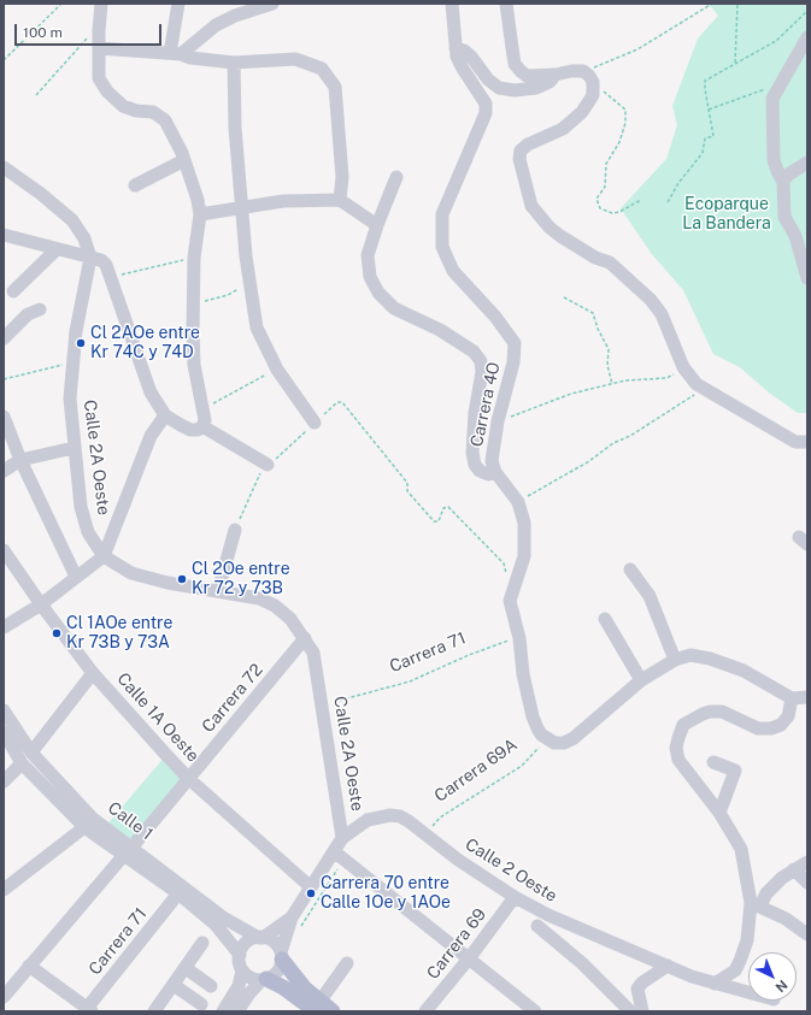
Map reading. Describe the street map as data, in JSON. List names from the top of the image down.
{
  "streets": {
    "street": [
      "Carrera 4O",
      "Calle 2A Oeste",
      "Carrera 71",
      "Carrera 72",
      "Calle 1A Oeste",
      "Calle 1",
      "Calle 2 Oeste",
      "Carrera 69"
    ],
    "path": ["Carrera 69A"]
  },
  "crossings": [
    ["Carrera 4O", "Carrera 71"],
    ["Carrera 4O", "Carrera 69A"],
    ["Calle 2A Oeste", "Carrera 71"],
    ["Calle 2A Oeste", "Carrera 72"],
    ["Calle 2A Oeste", "Calle 2 Oeste"],
    ["Carrera 71", "Calle 1"],
    ["Carrera 72", "Calle 1A Oeste"],
    ["Carrera 72", "Calle 1"],
    ["Carrera 69A", "Calle 2 Oeste"],
    ["Calle 2 Oeste", "Carrera 69"]
  ],
  "parks": ["Ecoparque La Bandera"],
  "places": [
    "Cl 2AOe entre Kr 74C y 74D",
    "Cl 2Oe entre Kr 72 y 73B",
    "Cl 1AOe entre Kr 73B y 73A",
    "Carrera 70 entre Calle 1Oe y 1AOe"
  ],
  "scale_bar": "100 m",
  "north": "bottom right"
}
